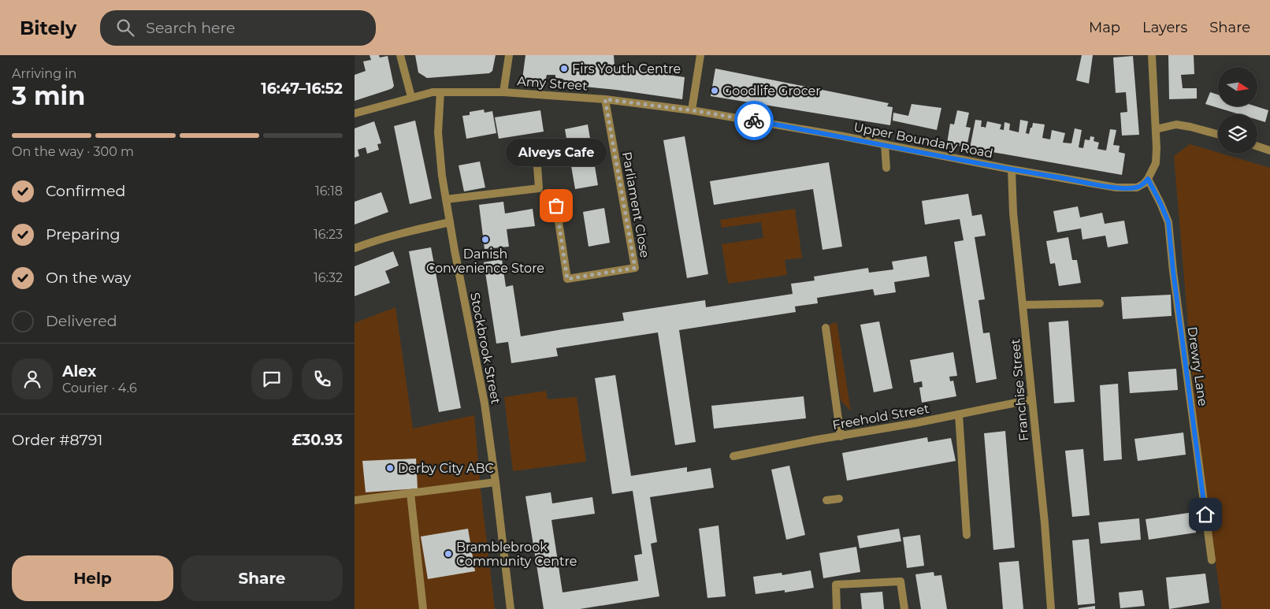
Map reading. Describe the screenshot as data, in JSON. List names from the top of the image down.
{
  "streets": {
    "street": [
      "Amy Street",
      "Upper Boundary Road",
      "Parliament Close",
      "Stockbrook Street",
      "Drewry Lane",
      "Franchise Street",
      "Freehold Street"
    ]
  },
  "crossings": [
    ["Amy Street", "Upper Boundary Road"],
    ["Amy Street", "Parliament Close"],
    ["Amy Street", "Stockbrook Street"],
    ["Upper Boundary Road", "Drewry Lane"],
    ["Upper Boundary Road", "Franchise Street"],
    ["Franchise Street", "Freehold Street"]
  ],
  "places": [
    "Firs Youth Centre",
    "Goodlife Grocer",
    "Alveys Cafe",
    "Danish Convenience Store",
    "Derby City ABC",
    "Bramblebrook Community Centre"
  ],
  "north": "right",
  "page": {
    "header": "Bitely",
    "search": "Search here",
    "nav": ["Map", "Layers", "Share"],
    "heading": ["3 min", "Arriving in", "16:47–16:52"],
    "panel": [
      "Alex",
      "Courier · 4.6",
      "Order #8791",
      "£30.93"
    ],
    "bar": "On the way · 300 m",
    "bubble": "Alveys Cafe",
    "list": [
      ["Confirmed", "16:18"],
      ["Preparing", "16:23"],
      ["On the way", "16:32"],
      "Delivered"
    ],
    "buttons": ["Help", "Share"]
  }
}
